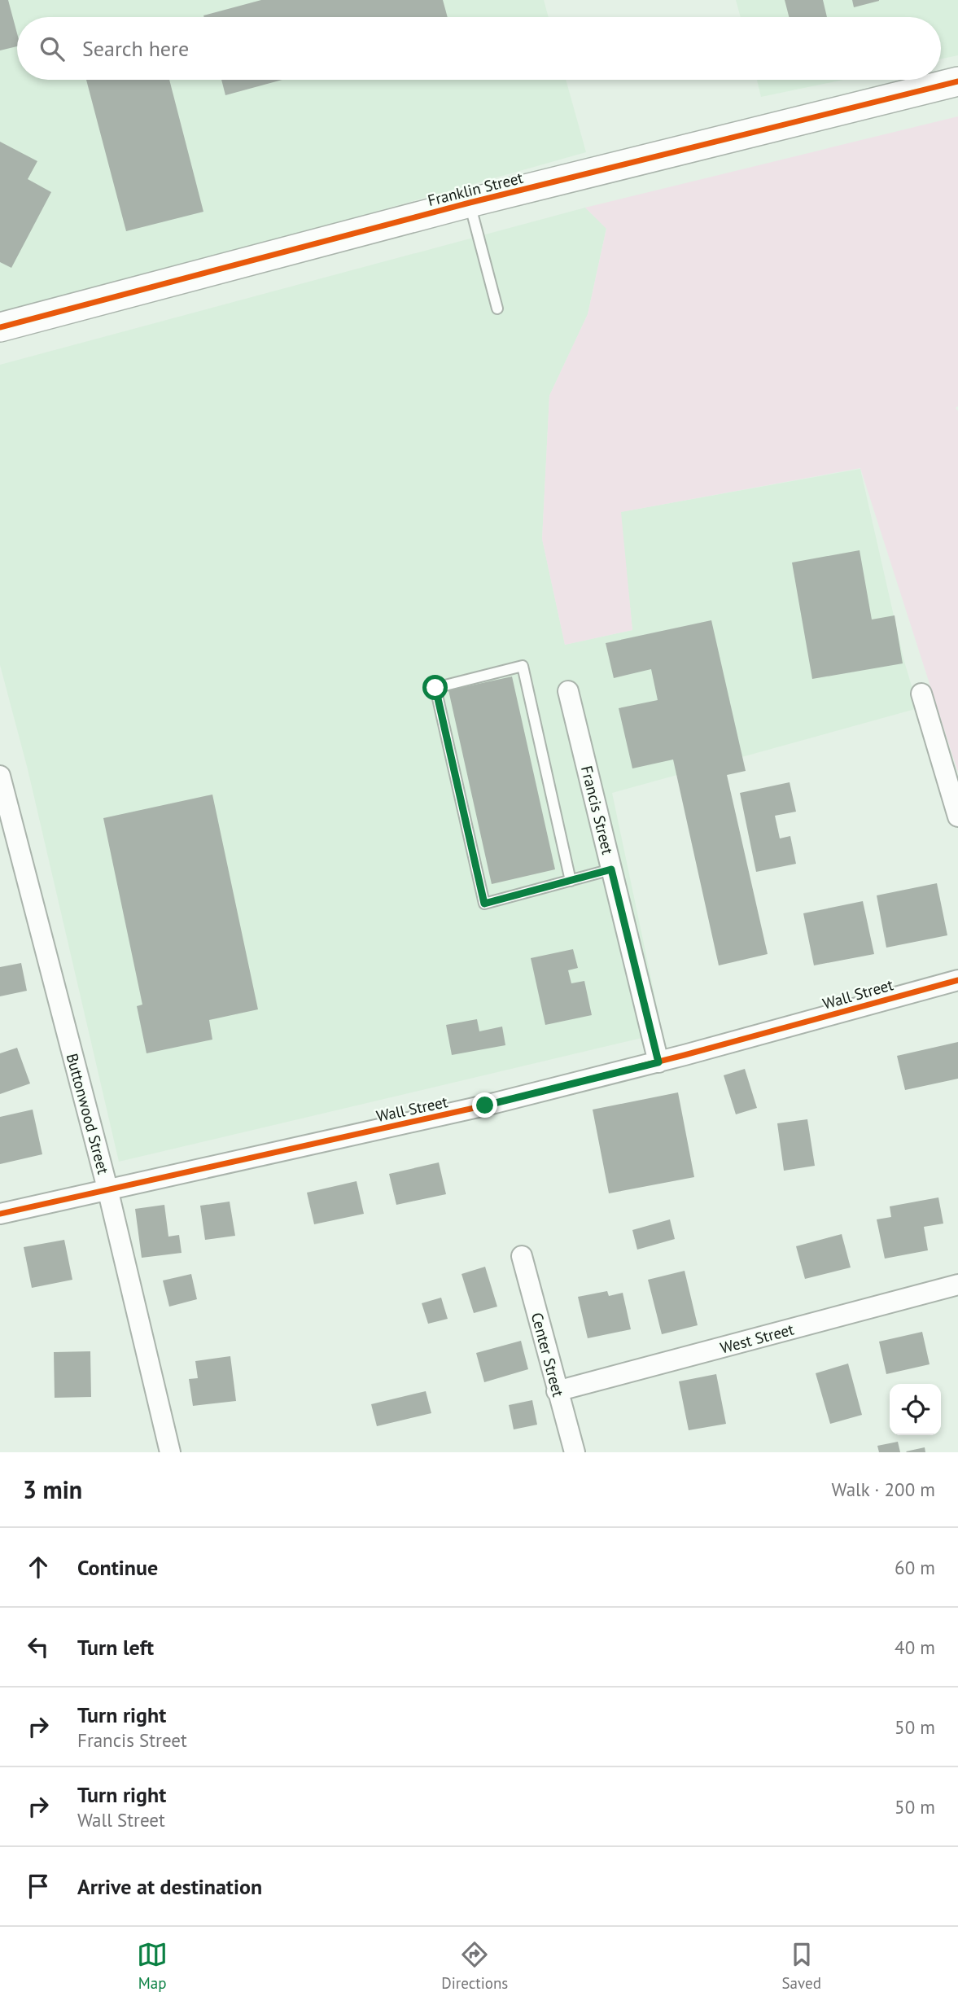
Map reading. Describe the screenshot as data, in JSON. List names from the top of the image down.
{
  "streets": {
    "street": [
      "Franklin Street",
      "Francis Street",
      "Wall Street",
      "Buttonwood Street",
      "West Street",
      "Center Street"
    ]
  },
  "crossings": [
    ["Francis Street", "Wall Street"],
    ["Wall Street", "Buttonwood Street"],
    ["West Street", "Center Street"]
  ],
  "page": {
    "search": "Search here",
    "heading": ["3 min", "Walk · 200 m"],
    "list": [
      ["Continue", "60 m"],
      ["Turn left", "40 m"],
      ["Turn right", "Francis Street", "50 m"],
      ["Turn right", "Wall Street", "50 m"],
      "Arrive at destination"
    ],
    "nav": ["Map", "Directions", "Saved"]
  }
}
